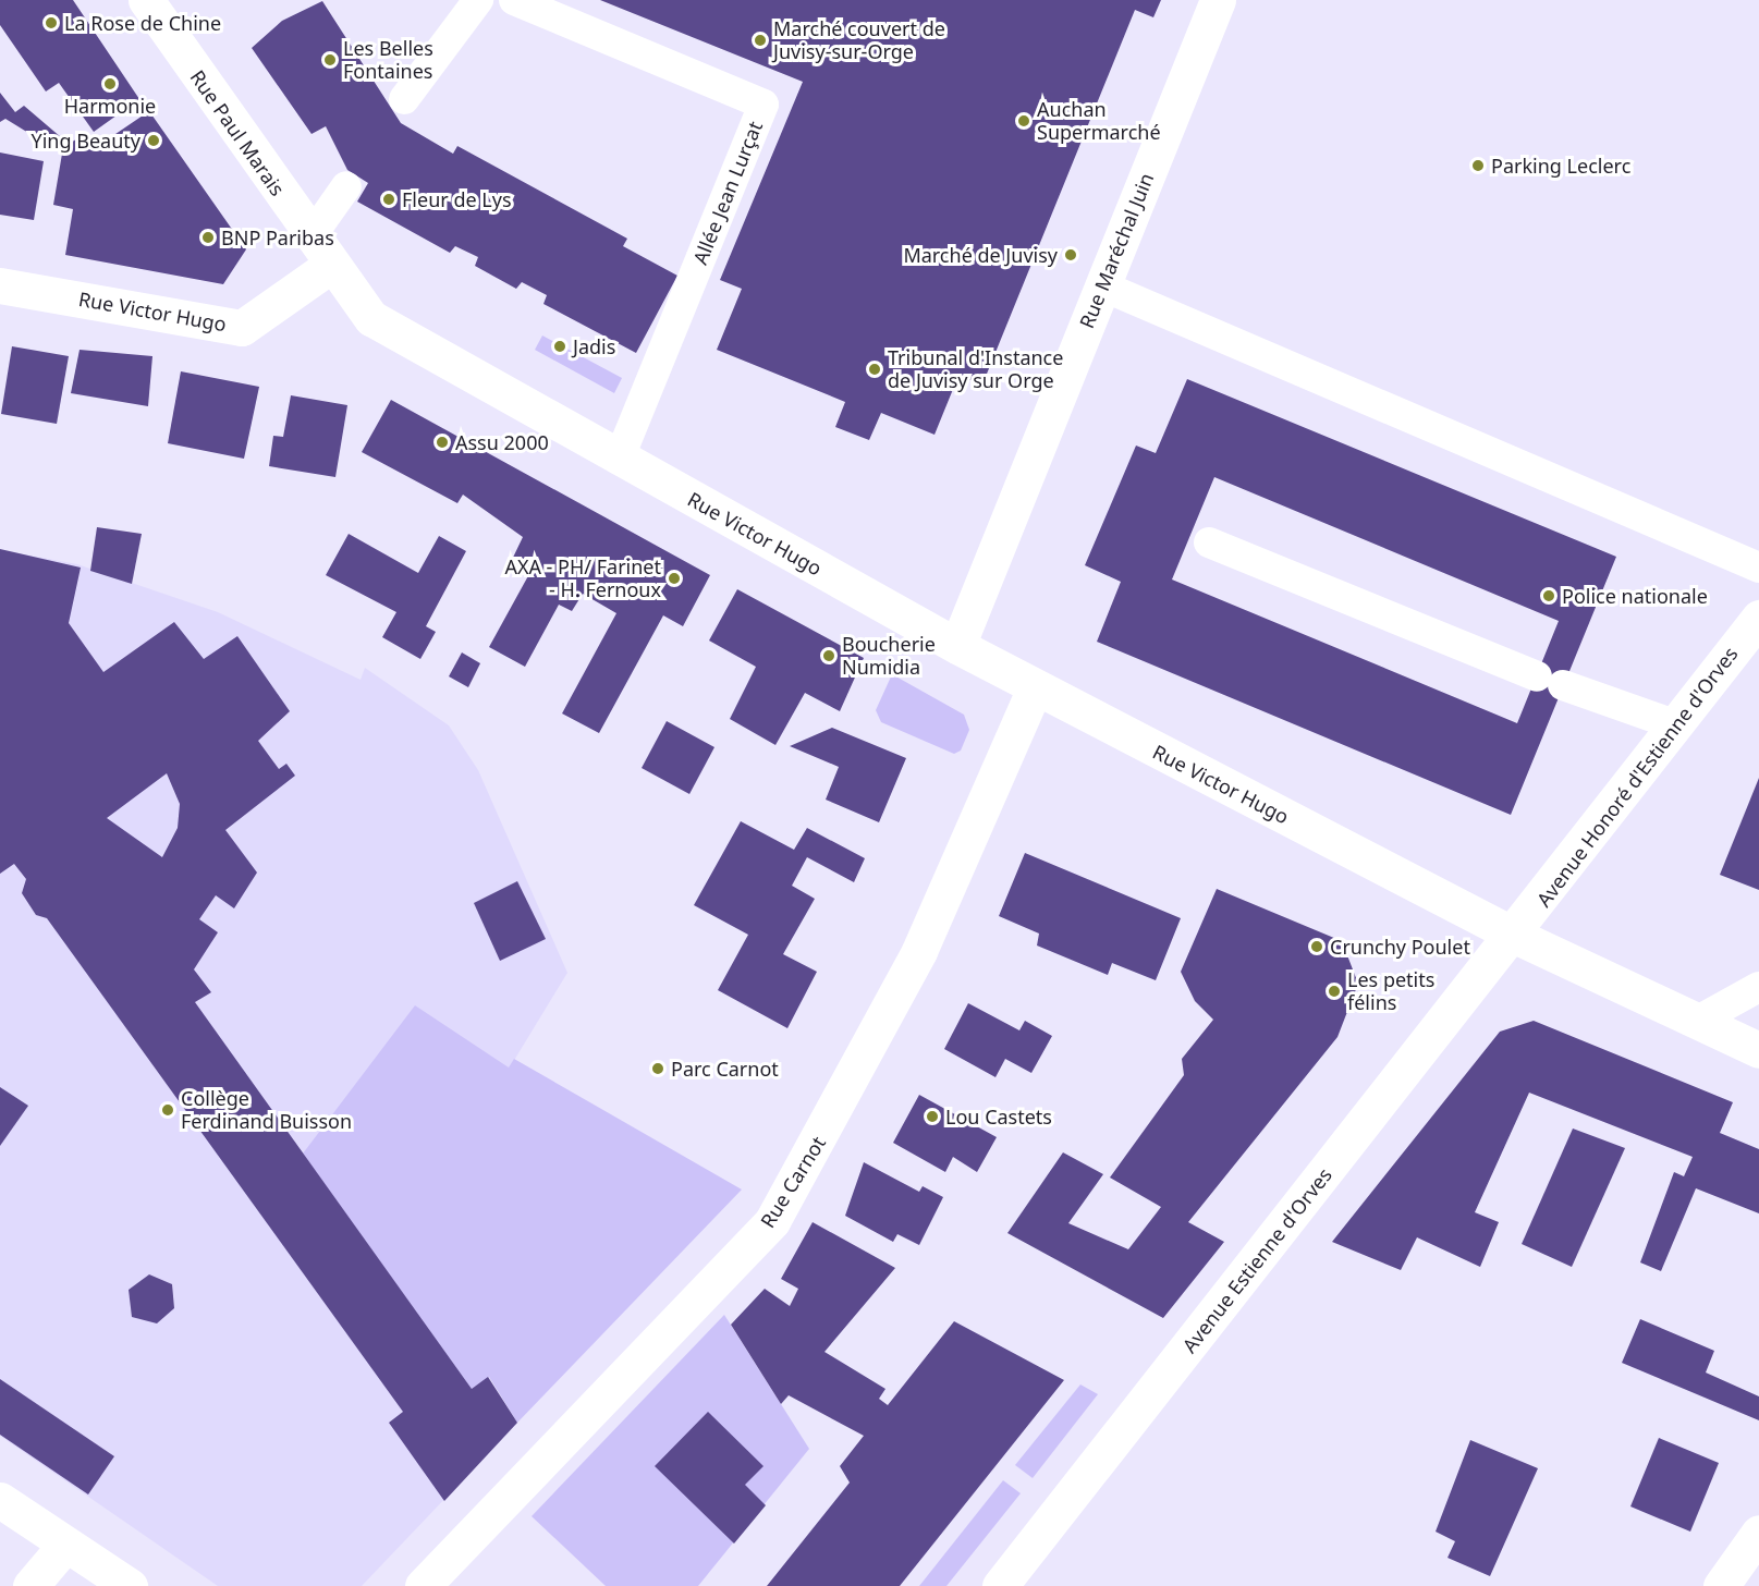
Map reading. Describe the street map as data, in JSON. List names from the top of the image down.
{
  "streets": {
    "street": [
      "Rue Paul Marais",
      "Rue Maréchal Juin",
      "Rue Victor Hugo",
      "Avenue Honoré d'Estienne d'Orves",
      "Rue Carnot",
      "Avenue Estienne d'Orves"
    ],
    "lane": ["Allée Jean Lurçat"]
  },
  "crossings": [
    ["Rue Paul Marais", "Rue Victor Hugo"],
    ["Allée Jean Lurçat", "Rue Victor Hugo"],
    ["Rue Maréchal Juin", "Rue Victor Hugo"],
    ["Rue Victor Hugo", "Avenue Honoré d'Estienne d'Orves"],
    ["Rue Victor Hugo", "Rue Carnot"],
    ["Rue Victor Hugo", "Avenue Estienne d'Orves"],
    ["Avenue Honoré d'Estienne d'Orves", "Avenue Estienne d'Orves"]
  ],
  "places": [
    "La Rose de Chine",
    "Marché couvert de Juvisy-sur-Orge",
    "Les Belles Fontaines",
    "Harmonie",
    "Auchan Supermarché",
    "Ying Beauty",
    "Parking Leclerc",
    "Fleur de Lys",
    "BNP Paribas",
    "Marché de Juvisy",
    "Jadis",
    "Tribunal d'Instance de Juvisy sur Orge",
    "Assu 2000",
    "AXA - PH/ Farinet - H. Fernoux",
    "Police nationale",
    "Boucherie Numidia",
    "Crunchy Poulet",
    "Les petits félins",
    "Parc Carnot",
    "Collège Ferdinand Buisson",
    "Lou Castets"
  ]
}
